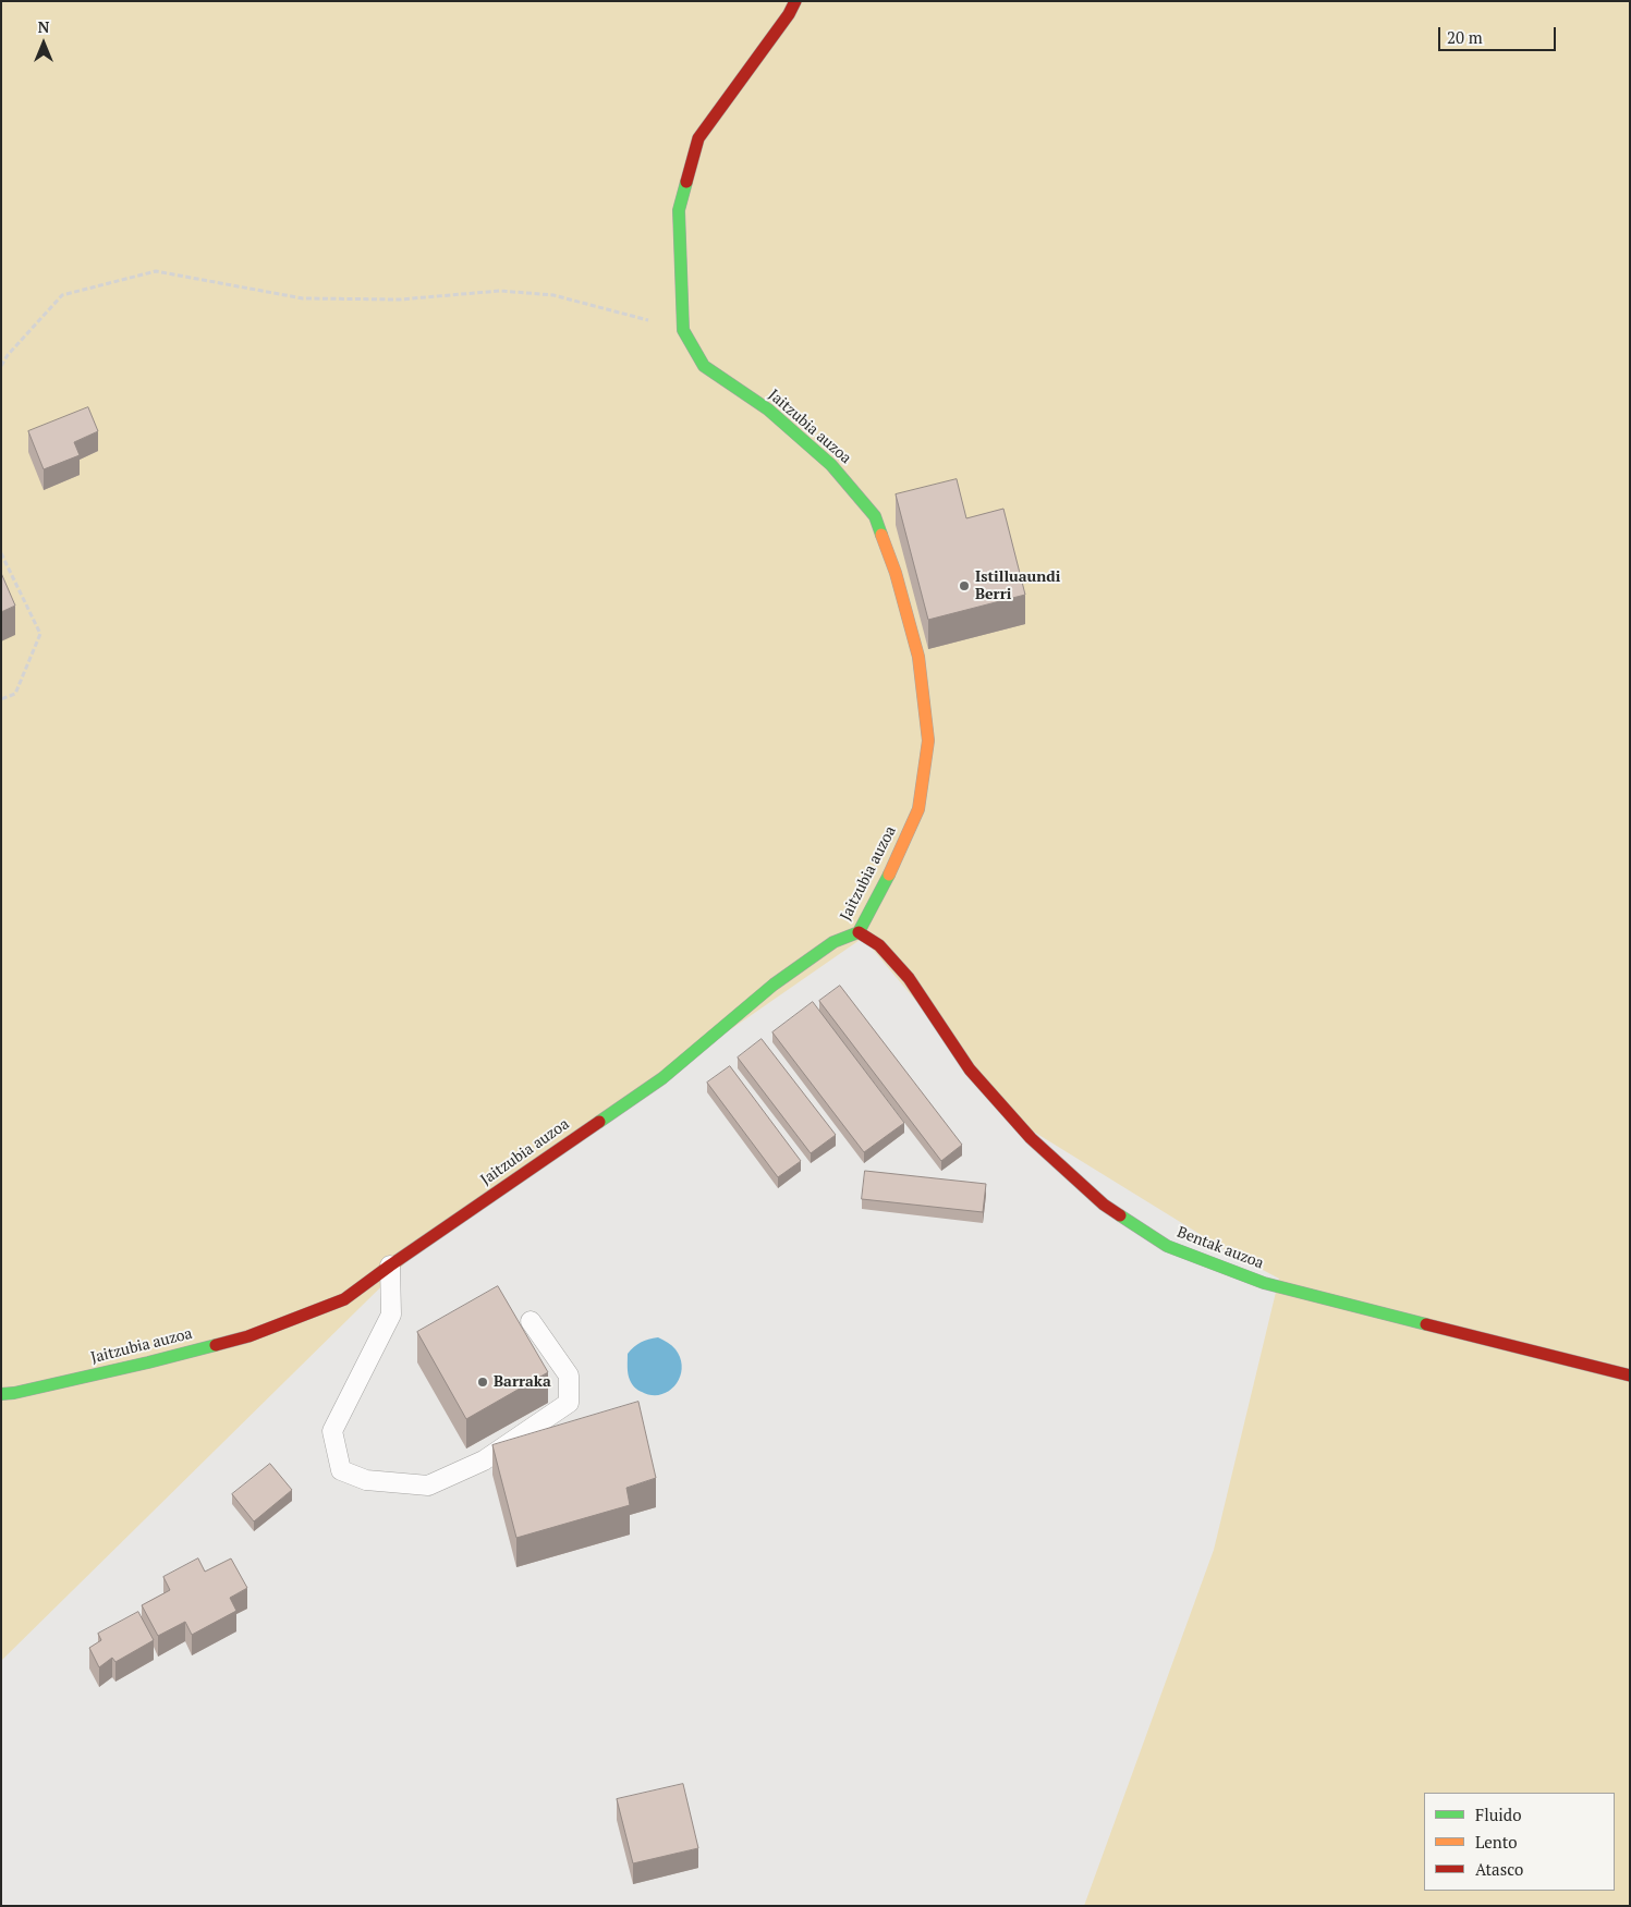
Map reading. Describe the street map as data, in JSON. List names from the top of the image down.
{
  "streets": {
    "street": ["Jaitzubia auzoa", "Bentak auzoa"]
  },
  "crossings": [
    ["Jaitzubia auzoa", "Bentak auzoa"]
  ],
  "places": ["Istilluaundi Berri", "Barraka"],
  "legend": ["Fluido", "Lento", "Atasco"],
  "scale_bar": "20 m",
  "north": "top"
}
